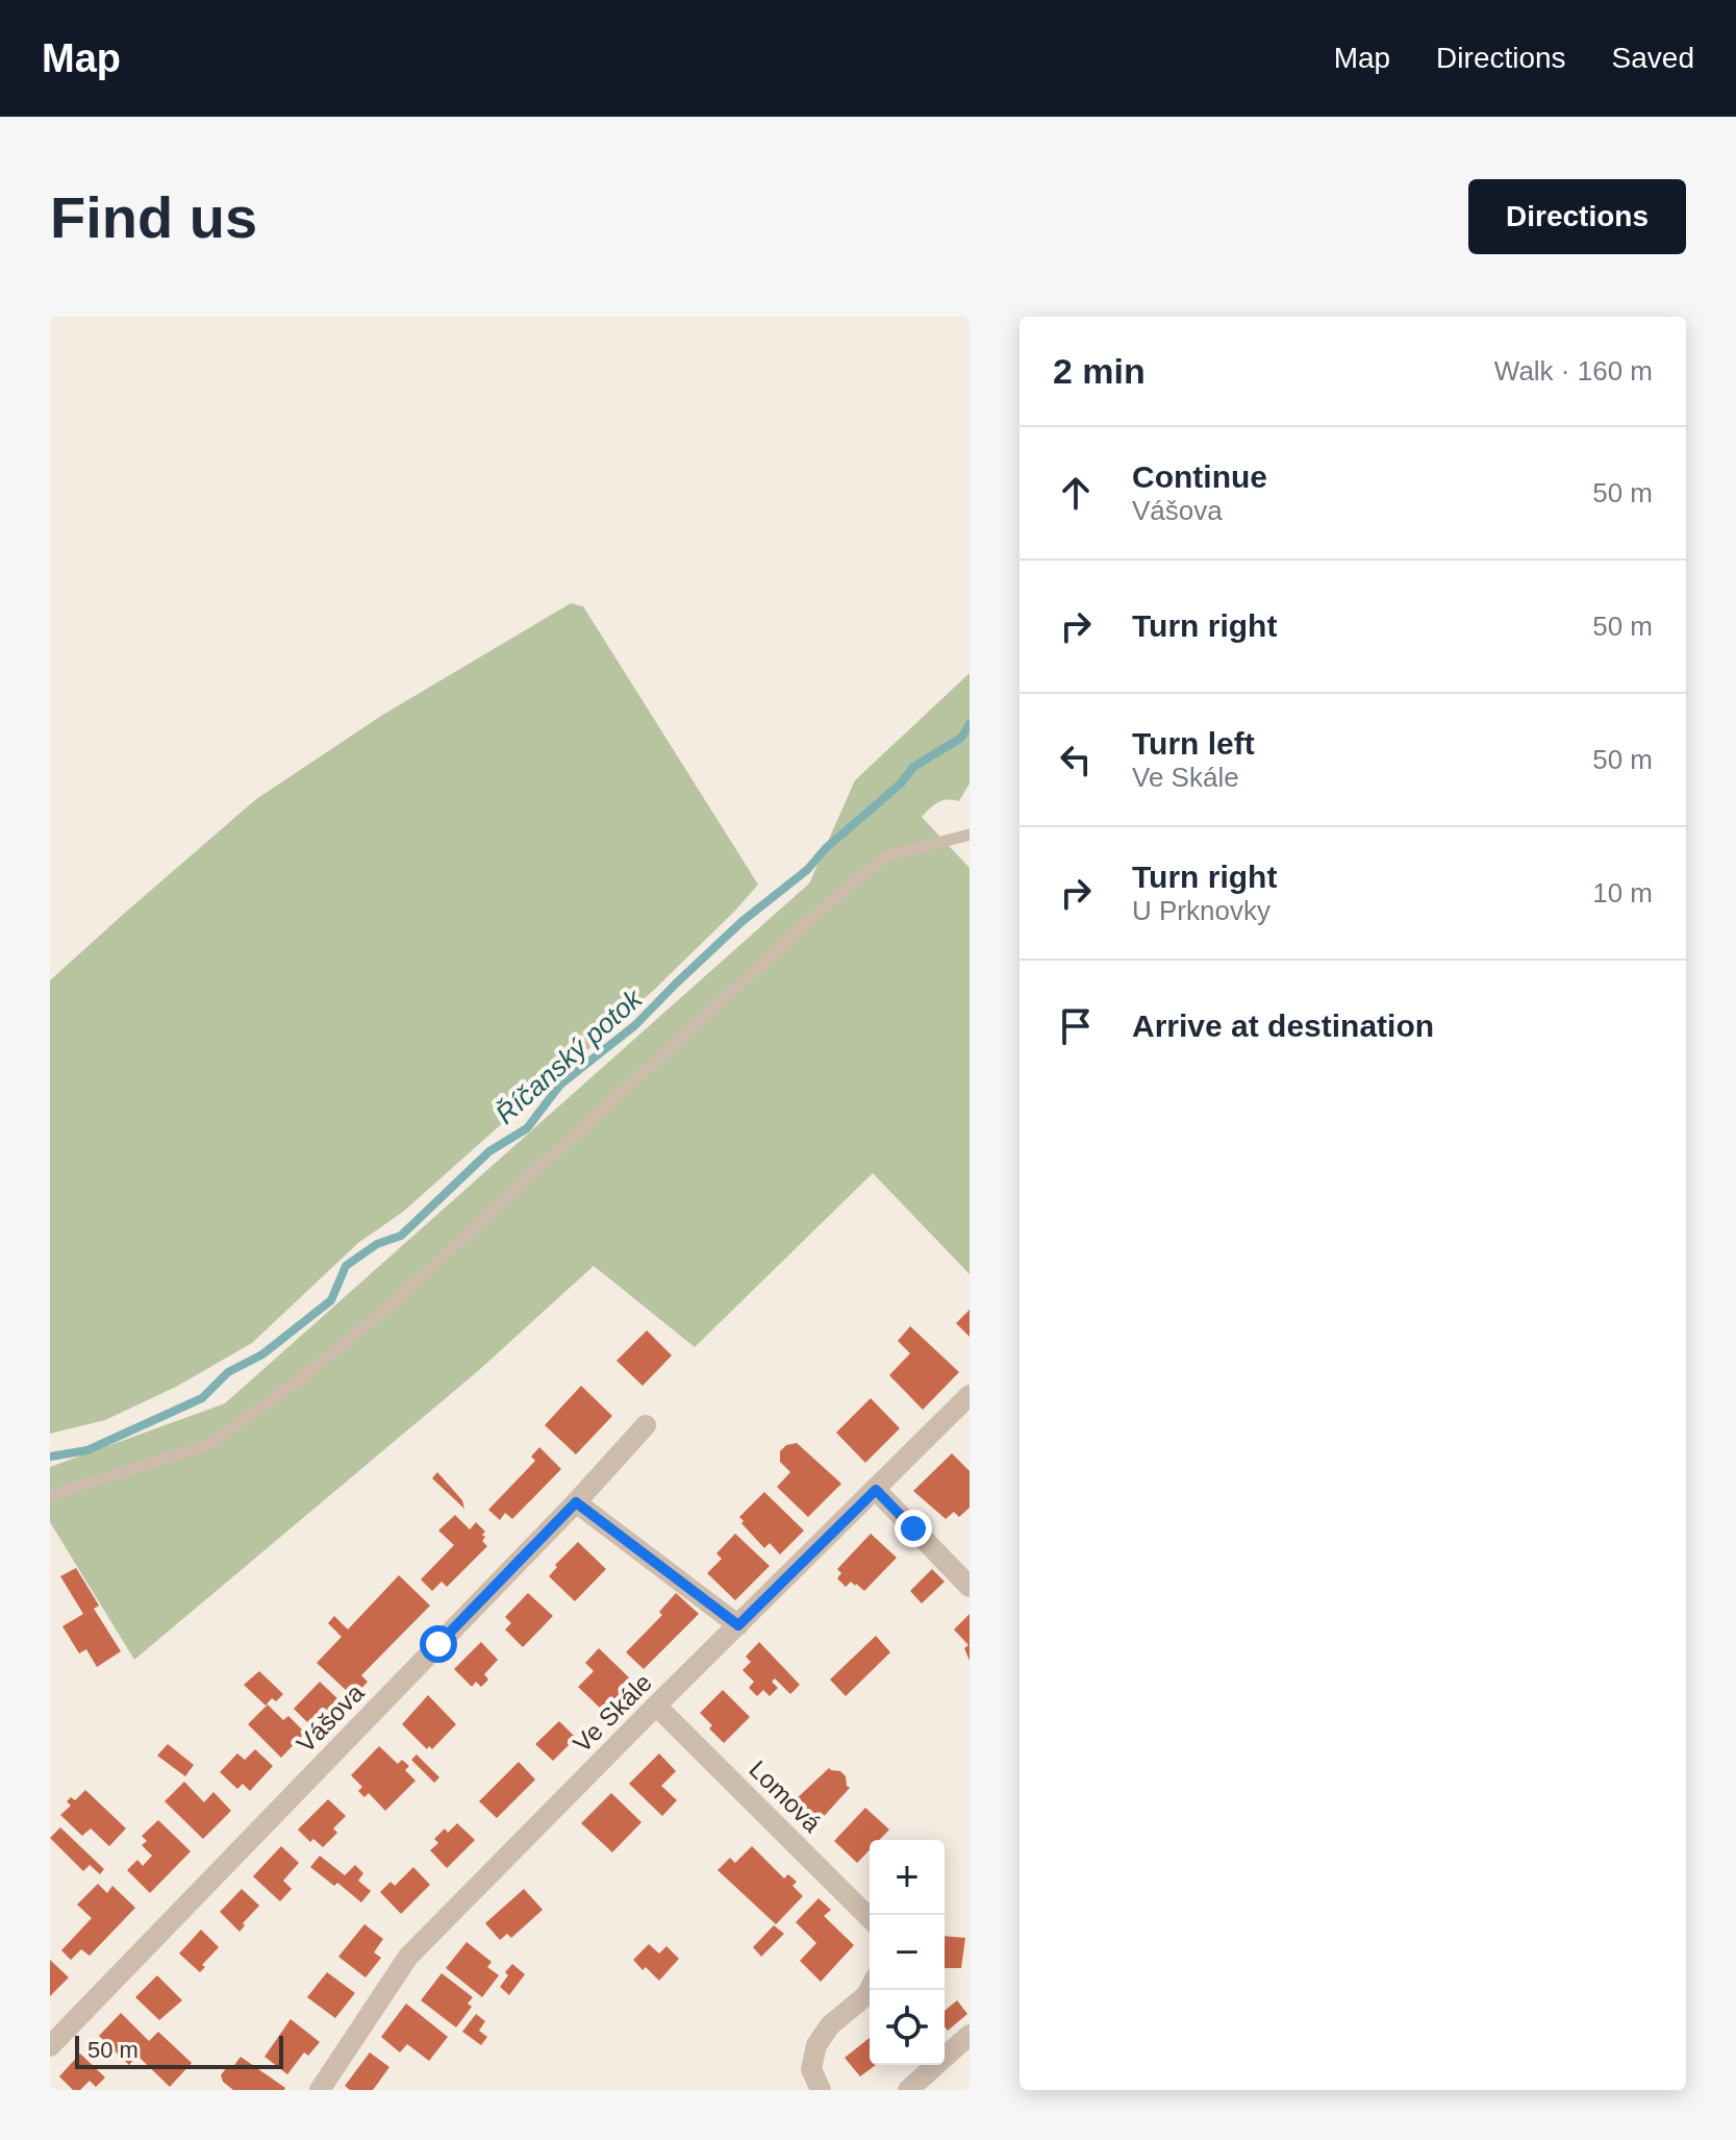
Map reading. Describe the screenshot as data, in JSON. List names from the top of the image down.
{
  "streets": {
    "street": ["Ve Skále", "Vášova", "Lomová"]
  },
  "crossings": [
    ["Ve Skále", "Lomová"]
  ],
  "water": ["Říčanský potok"],
  "scale_bar": "50 m",
  "page": {
    "header": "Map",
    "nav": ["Map", "Directions", "Saved"],
    "buttons": "Directions",
    "title": "Find us",
    "heading": ["2 min", "Walk · 160 m"],
    "list": [
      ["Continue", "Vášova", "50 m"],
      ["Turn right", "50 m"],
      ["Turn left", "Ve Skále", "50 m"],
      ["Turn right", "U Prknovky", "10 m"],
      "Arrive at destination"
    ],
    "map_buttons": ["+", "−"],
    "scale": "50 m"
  }
}
